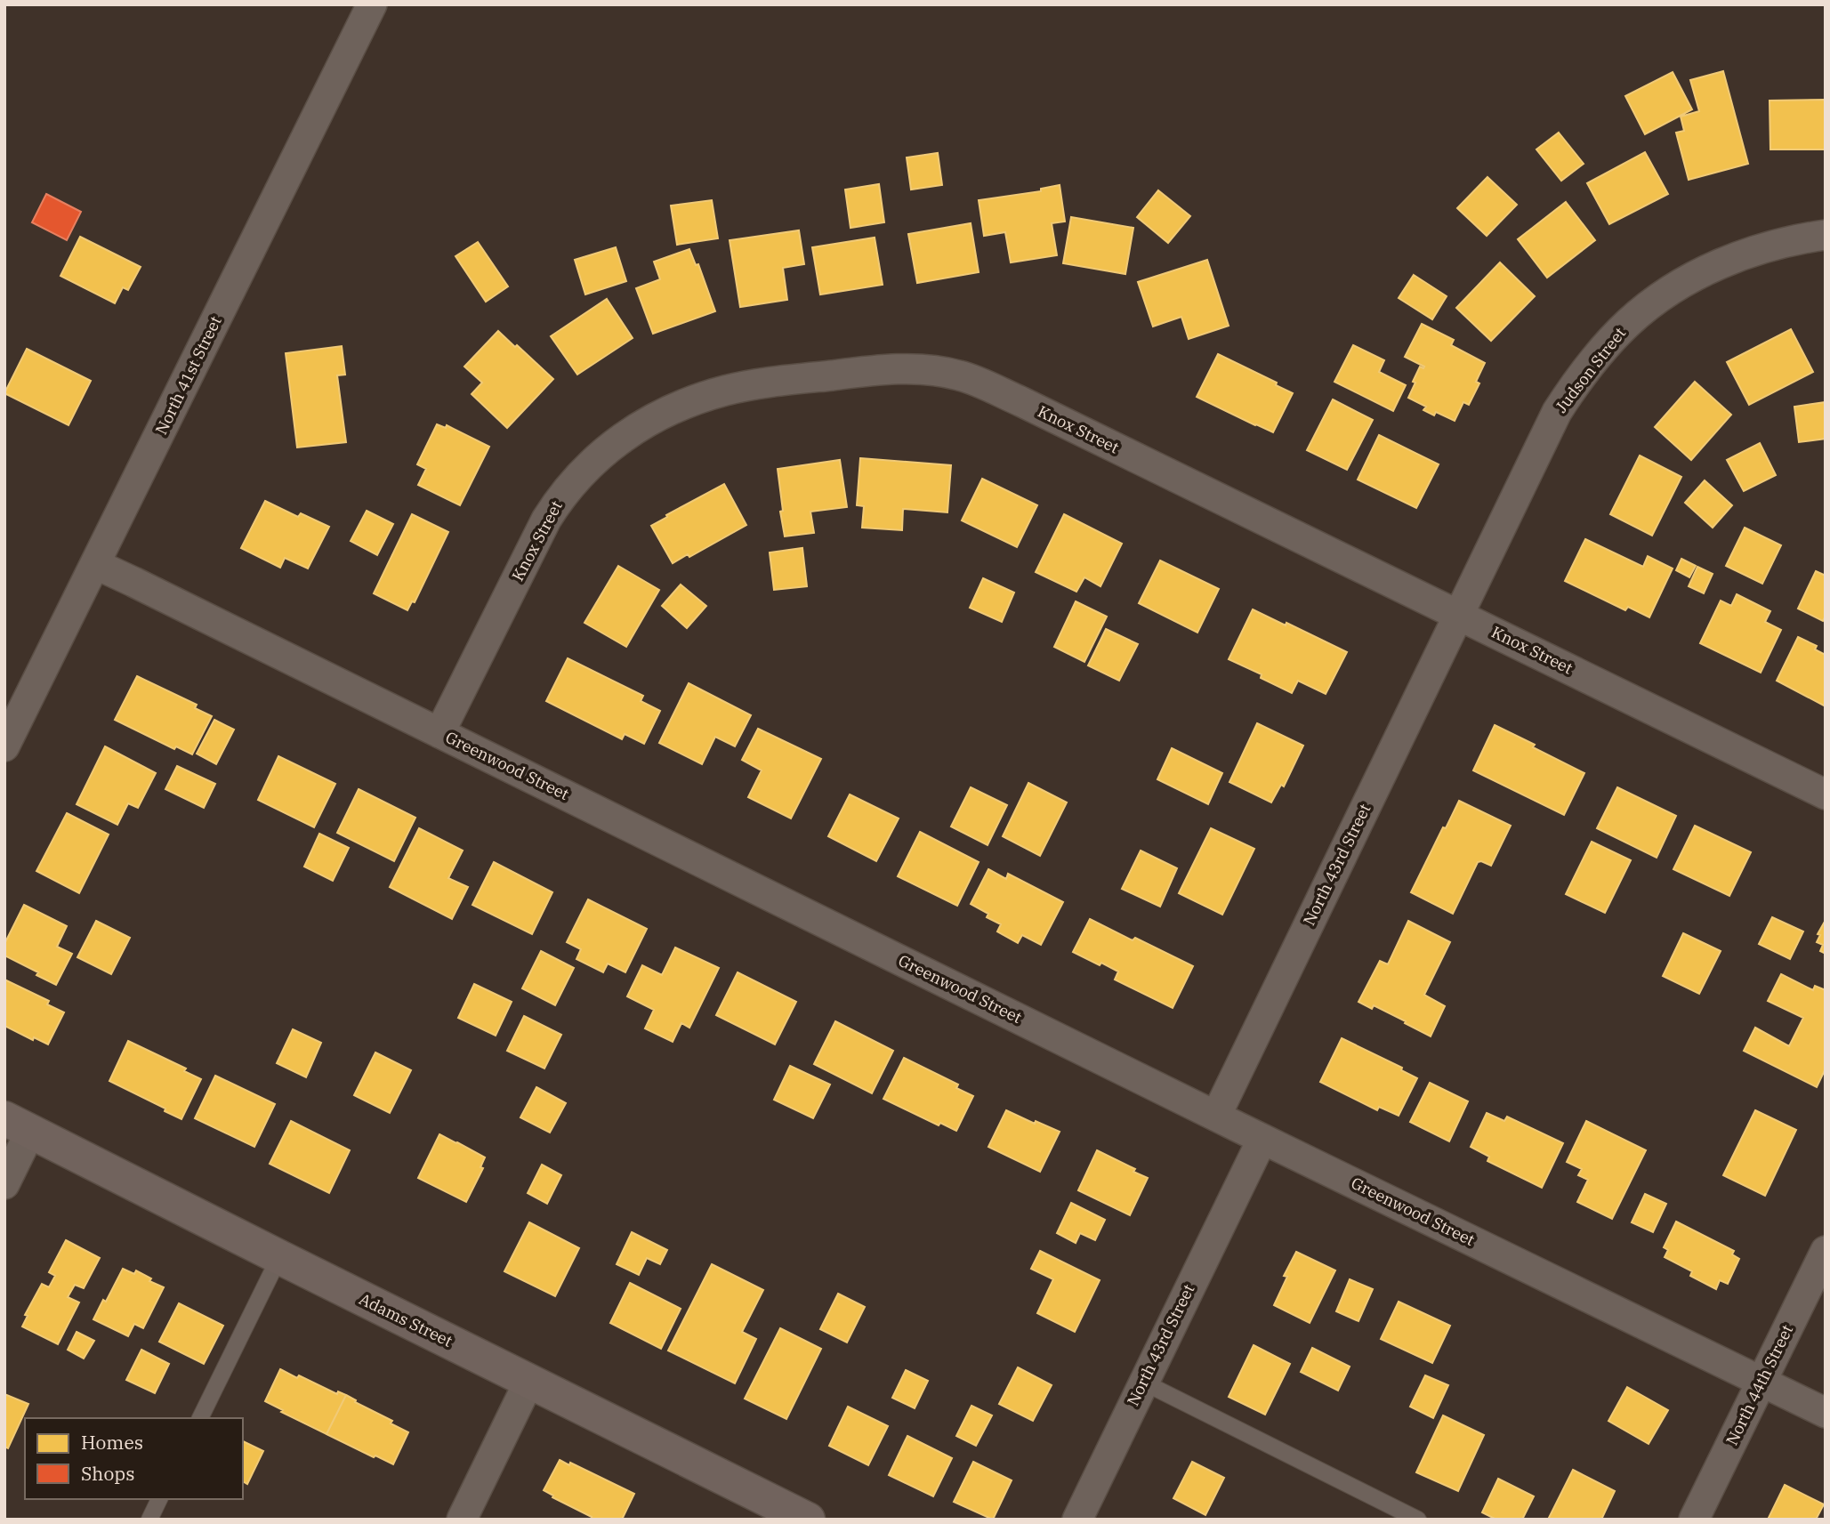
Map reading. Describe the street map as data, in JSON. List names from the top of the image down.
{
  "streets": {
    "main road": ["Adams Street"],
    "street": [
      "Judson Street",
      "North 41st Street",
      "Knox Street",
      "Greenwood Street",
      "North 43rd Street",
      "North 44th Street"
    ]
  },
  "crossings": [
    ["Judson Street", "Knox Street"],
    ["Judson Street", "North 43rd Street"],
    ["North 41st Street", "Greenwood Street"],
    ["Knox Street", "Greenwood Street"],
    ["Knox Street", "North 43rd Street"],
    ["Greenwood Street", "North 43rd Street"],
    ["Greenwood Street", "North 44th Street"]
  ],
  "legend": ["Homes", "Shops"]
}
